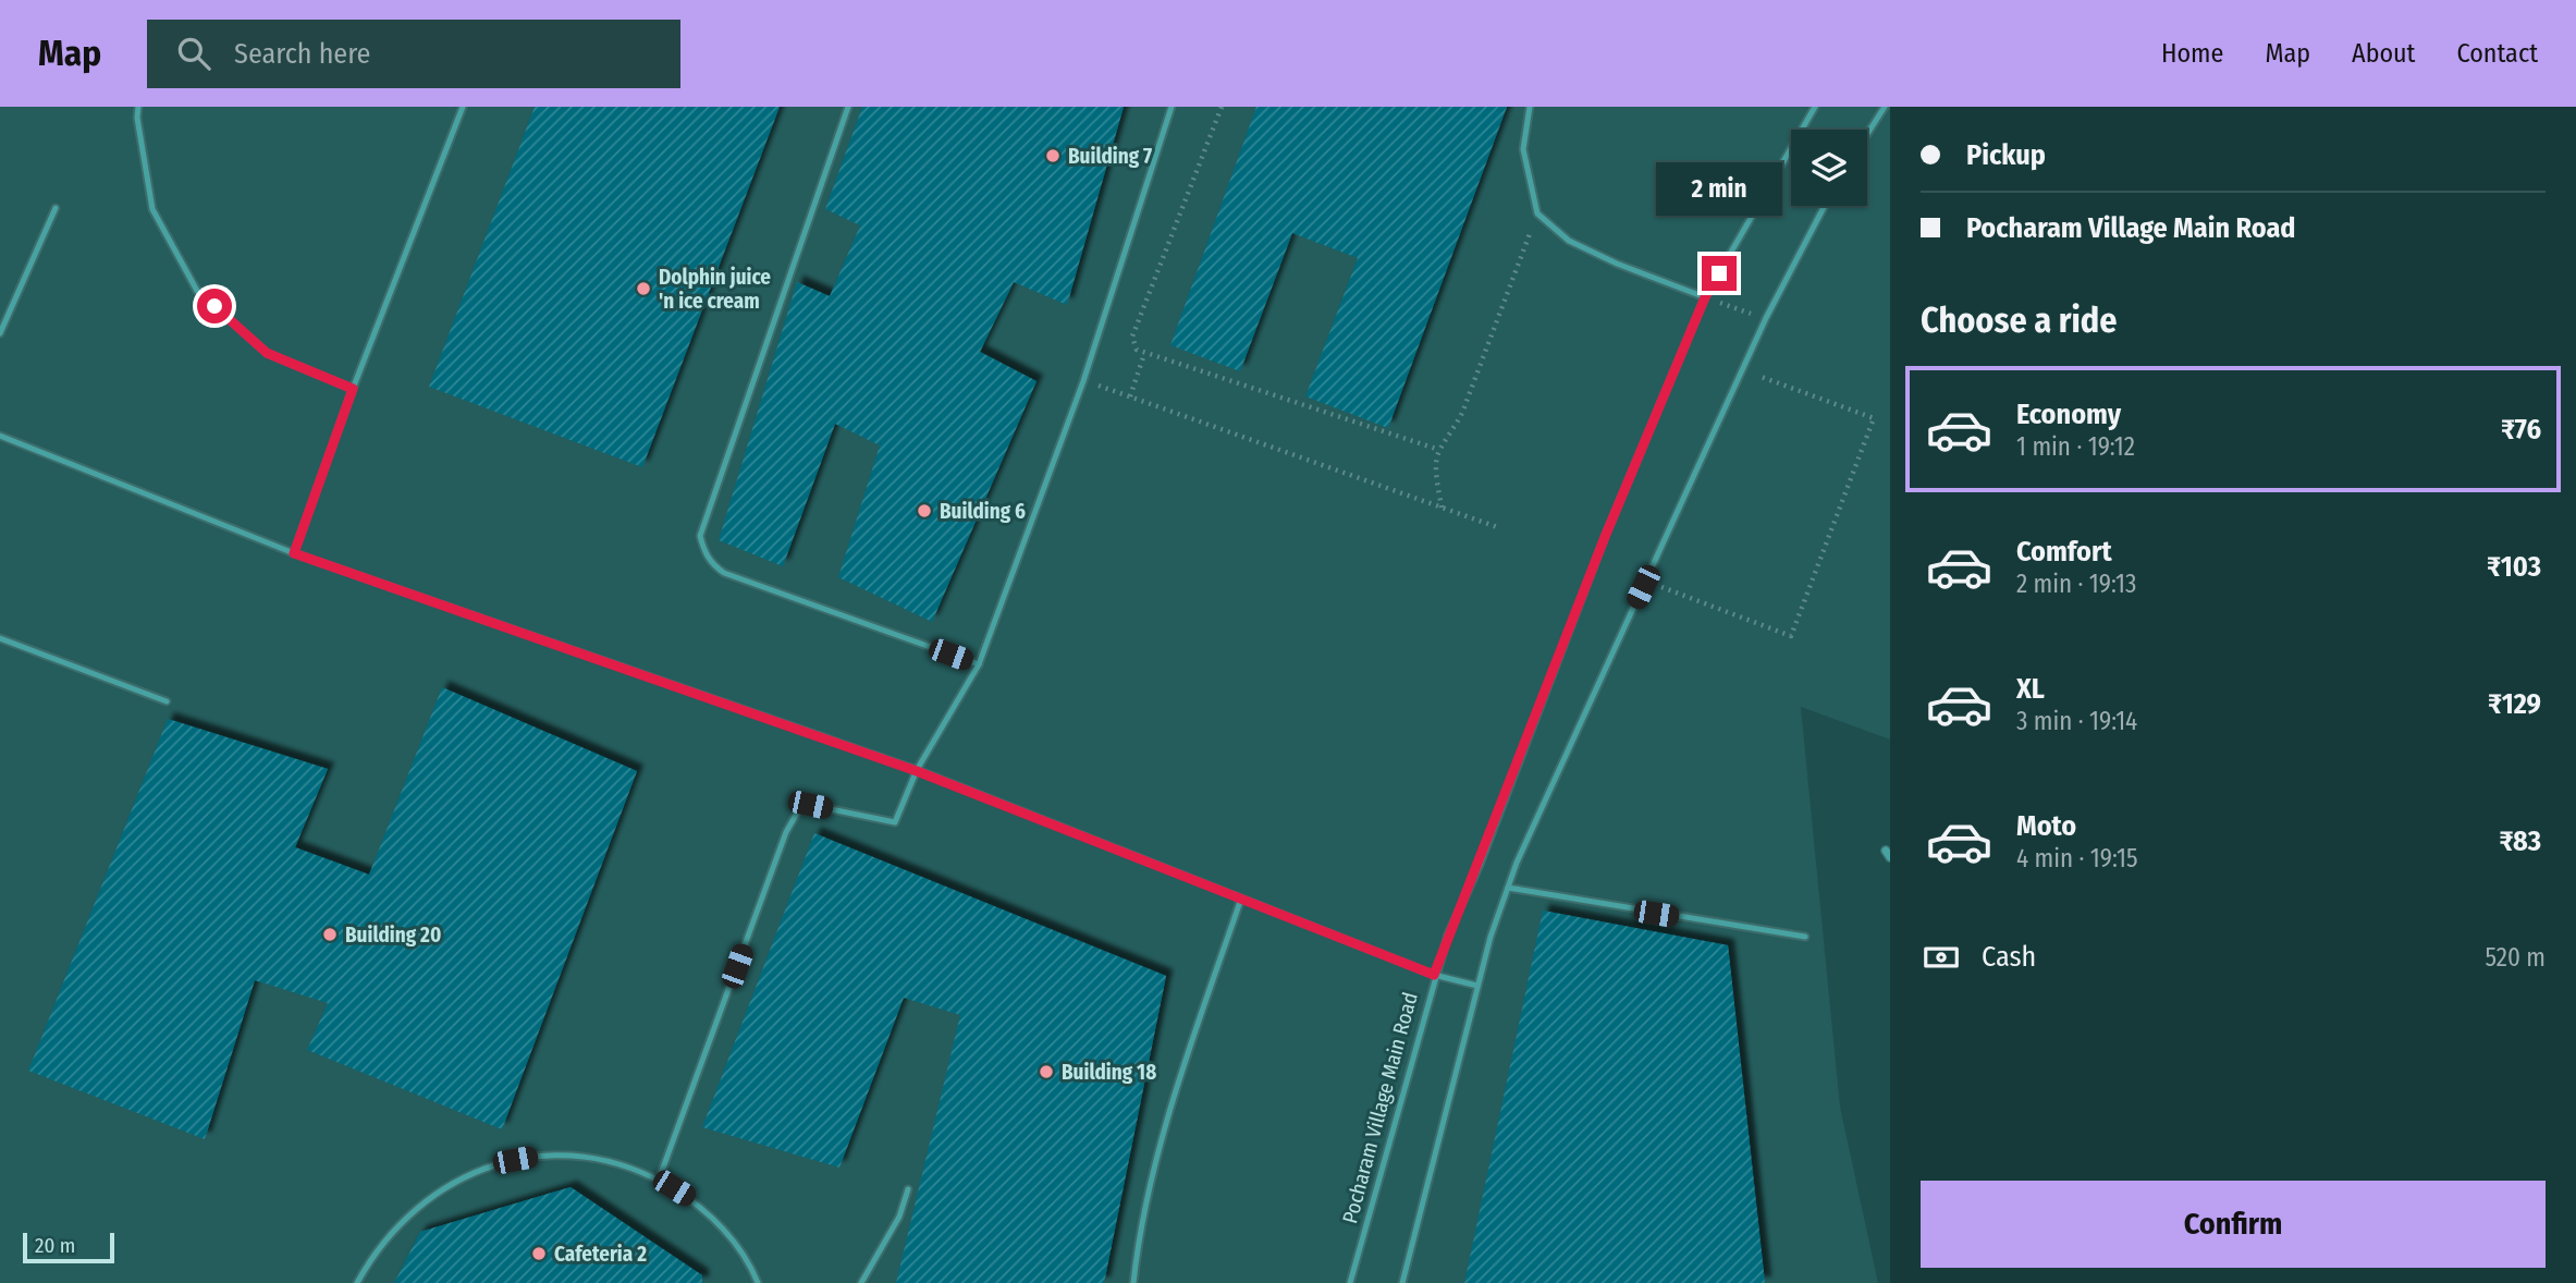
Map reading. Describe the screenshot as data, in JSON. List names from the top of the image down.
{
  "streets": {
    "lane": ["Pocharam Village Main Road"]
  },
  "places": [
    "Building 7",
    "Dolphin juice 'n ice cream",
    "Building 6",
    "Building 20",
    "Building 18",
    "Cafeteria 2"
  ],
  "scale_bar": "20 m",
  "page": {
    "header": "Map",
    "search": "Search here",
    "nav": [
      "Home",
      "Map",
      "About",
      "Contact"
    ],
    "banner": ["Pickup", "Pocharam Village Main Road"],
    "bubble": "2 min",
    "heading": "Choose a ride",
    "list": [
      {
        "name": "Economy",
        "note": "1 min · 19:12",
        "value": "₹76"
      },
      {
        "name": "Comfort",
        "note": "2 min · 19:13",
        "value": "₹103"
      },
      {
        "name": "XL",
        "note": "3 min · 19:14",
        "value": "₹129"
      },
      {
        "name": "Moto",
        "note": "4 min · 19:15",
        "value": "₹83"
      }
    ],
    "pay": ["Cash", "520 m"],
    "buttons": "Confirm",
    "scale": "20 m"
  }
}
